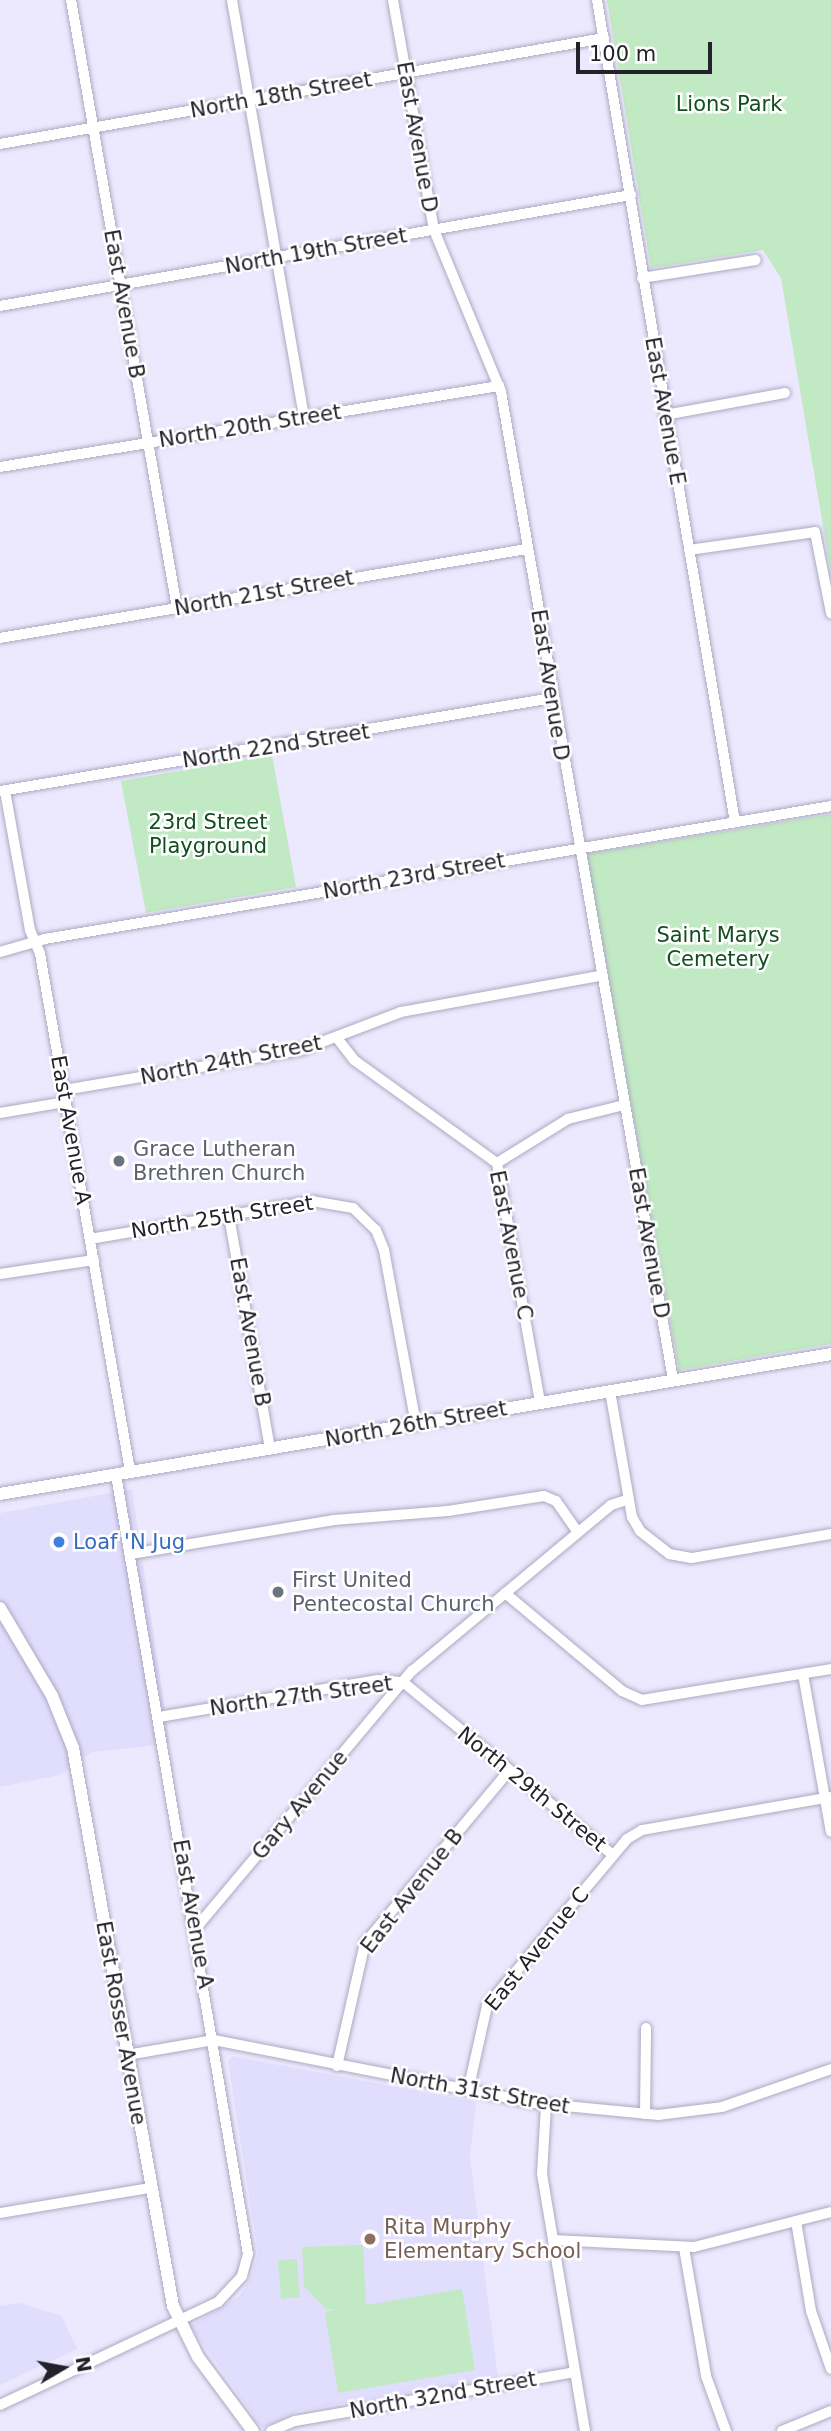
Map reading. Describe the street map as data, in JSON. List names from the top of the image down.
{
  "streets": {
    "street": [
      "North 18th Street",
      "East Avenue D",
      "North 19th Street",
      "East Avenue B",
      "East Avenue E",
      "North 20th Street",
      "North 21st Street",
      "North 22nd Street",
      "North 23rd Street",
      "North 24th Street",
      "East Avenue A",
      "North 25th Street",
      "East Avenue C",
      "North 26th Street",
      "North 27th Street",
      "North 29th Street",
      "Gary Avenue",
      "East Rosser Avenue",
      "North 31st Street",
      "North 32nd Street"
    ]
  },
  "crossings": [
    ["North 18th Street", "East Avenue D"],
    ["North 18th Street", "East Avenue B"],
    ["North 18th Street", "East Avenue E"],
    ["East Avenue D", "North 19th Street"],
    ["East Avenue D", "North 20th Street"],
    ["East Avenue D", "North 21st Street"],
    ["East Avenue D", "North 22nd Street"],
    ["East Avenue D", "North 23rd Street"],
    ["East Avenue D", "North 24th Street"],
    ["East Avenue D", "North 26th Street"],
    ["North 19th Street", "East Avenue B"],
    ["North 19th Street", "East Avenue E"],
    ["East Avenue B", "North 20th Street"],
    ["East Avenue B", "North 21st Street"],
    ["East Avenue B", "North 25th Street"],
    ["East Avenue B", "North 26th Street"],
    ["East Avenue B", "North 29th Street"],
    ["East Avenue B", "North 31st Street"],
    ["East Avenue E", "North 23rd Street"],
    ["North 22nd Street", "East Avenue A"],
    ["North 23rd Street", "East Avenue A"],
    ["North 24th Street", "East Avenue A"],
    ["North 24th Street", "East Avenue C"],
    ["East Avenue A", "North 25th Street"],
    ["East Avenue A", "North 26th Street"],
    ["East Avenue A", "North 27th Street"],
    ["East Avenue A", "Gary Avenue"],
    ["East Avenue A", "East Rosser Avenue"],
    ["East Avenue A", "North 31st Street"],
    ["North 25th Street", "North 26th Street"],
    ["East Avenue C", "North 26th Street"],
    ["East Avenue C", "North 29th Street"],
    ["East Avenue C", "North 31st Street"],
    ["North 27th Street", "North 29th Street"],
    ["North 27th Street", "Gary Avenue"],
    ["North 29th Street", "Gary Avenue"],
    ["East Rosser Avenue", "North 31st Street"]
  ],
  "parks": ["Lions Park", "23rd Street Playground", "Saint Marys Cemetery"],
  "places": [
    "Grace Lutheran Brethren Church",
    "Loaf 'N Jug",
    "First United Pentecostal Church",
    "Rita Murphy Elementary School"
  ],
  "scale_bar": "100 m",
  "north": "right"
}
